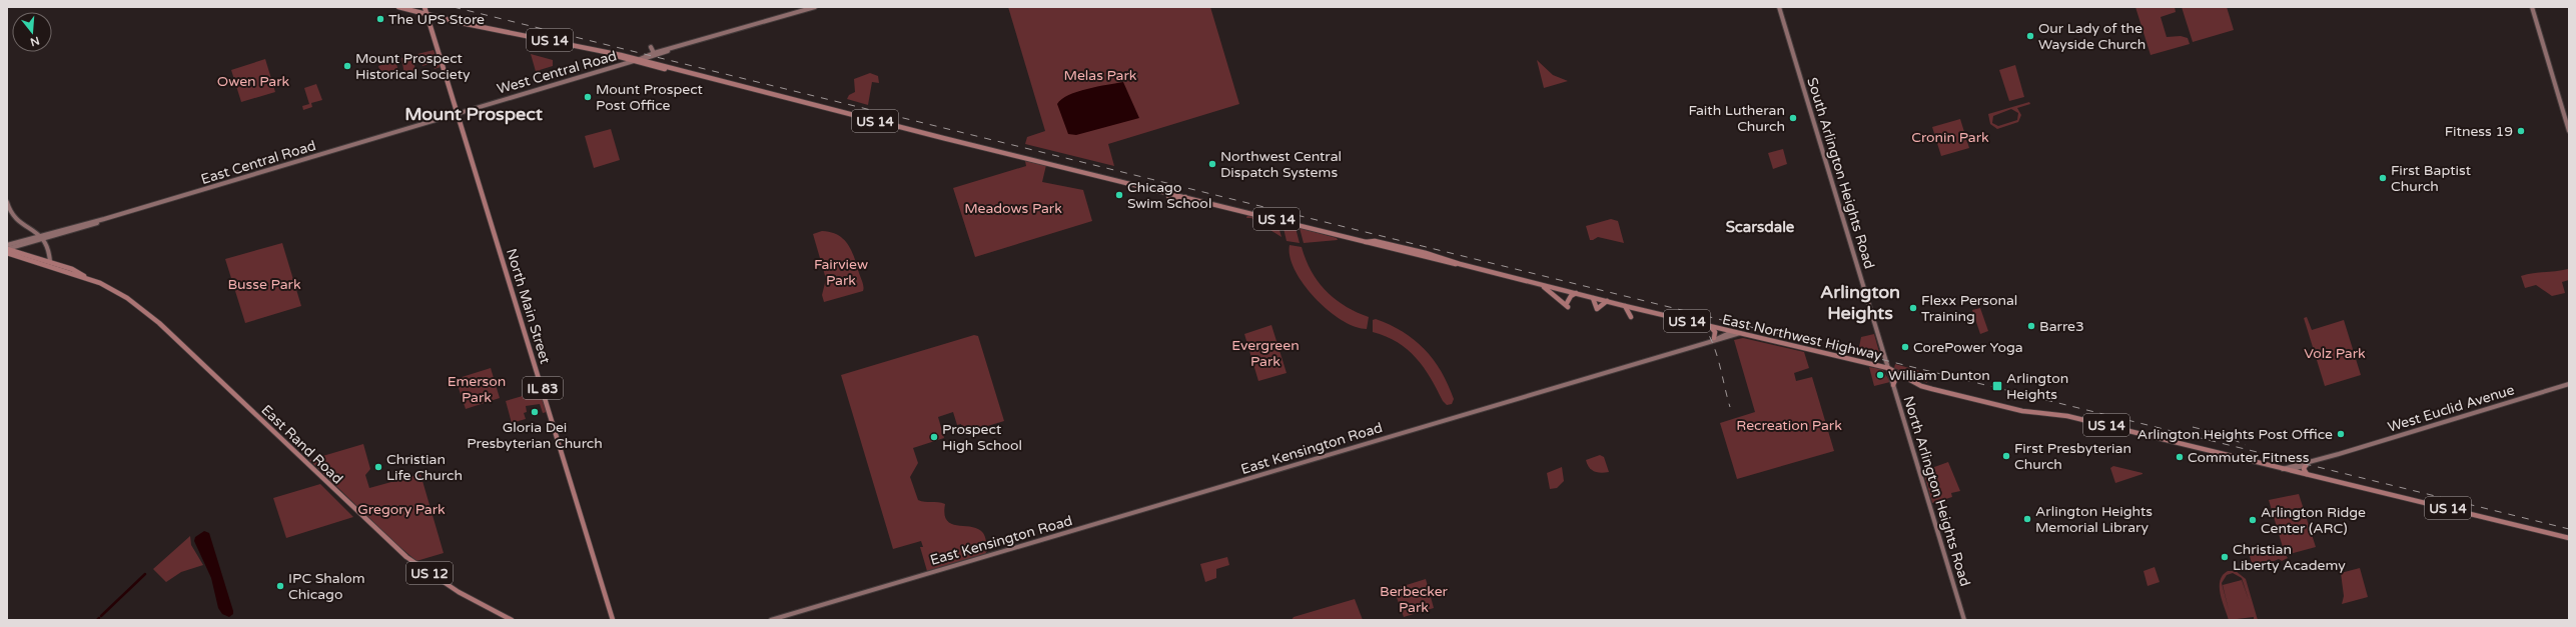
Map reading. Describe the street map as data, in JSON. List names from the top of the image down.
{
  "streets": {
    "main road": [
      "US 14",
      "West Central Road",
      "East Central Road",
      "South Arlington Heights Road",
      "North Main Street",
      "East Northwest Highway",
      "IL 83",
      "West Euclid Avenue",
      "East Rand Road",
      "East Kensington Road",
      "North Arlington Heights Road",
      "US 12"
    ]
  },
  "crossings": [
    ["US 14", "West Central Road"],
    ["US 14", "East Northwest Highway"],
    ["US 14", "IL 83"],
    ["US 14", "West Euclid Avenue"],
    ["West Central Road", "East Central Road"],
    ["West Central Road", "North Main Street"],
    ["West Central Road", "IL 83"],
    ["East Central Road", "North Main Street"],
    ["East Central Road", "IL 83"],
    ["East Central Road", "East Rand Road"],
    ["South Arlington Heights Road", "East Northwest Highway"],
    ["South Arlington Heights Road", "North Arlington Heights Road"],
    ["North Main Street", "IL 83"],
    ["East Northwest Highway", "West Euclid Avenue"],
    ["East Northwest Highway", "East Kensington Road"],
    ["East Northwest Highway", "North Arlington Heights Road"]
  ],
  "districts": ["Mount Prospect", "Scarsdale", "Arlington Heights"],
  "parks": [
    "Melas Park",
    "Owen Park",
    "Cronin Park",
    "Meadows Park",
    "Fairview Park",
    "Busse Park",
    "Evergreen Park",
    "Volz Park",
    "Emerson Park",
    "Recreation Park",
    "Gregory Park",
    "Berbecker Park"
  ],
  "places": {
    "other": [
      "The UPS Store",
      "Our Lady of the Wayside Church",
      "Mount Prospect Historical Society",
      "Mount Prospect Post Office",
      "Faith Lutheran Church",
      "Fitness 19",
      "Northwest Central Dispatch Systems",
      "First Baptist Church",
      "Chicago Swim School",
      "Flexx Personal Training",
      "Barre3",
      "CorePower Yoga",
      "William Dunton",
      "Gloria Dei Presbyterian Church",
      "Arlington Heights Post Office",
      "Prospect High School",
      "First Presbyterian Church",
      "Commuter Fitness",
      "Christian Life Church",
      "Arlington Heights Memorial Library",
      "Arlington Ridge Center (ARC)",
      "Christian Liberty Academy",
      "IPC Shalom Chicago"
    ],
    "transit": ["Arlington Heights"]
  },
  "north": "bottom"
}
